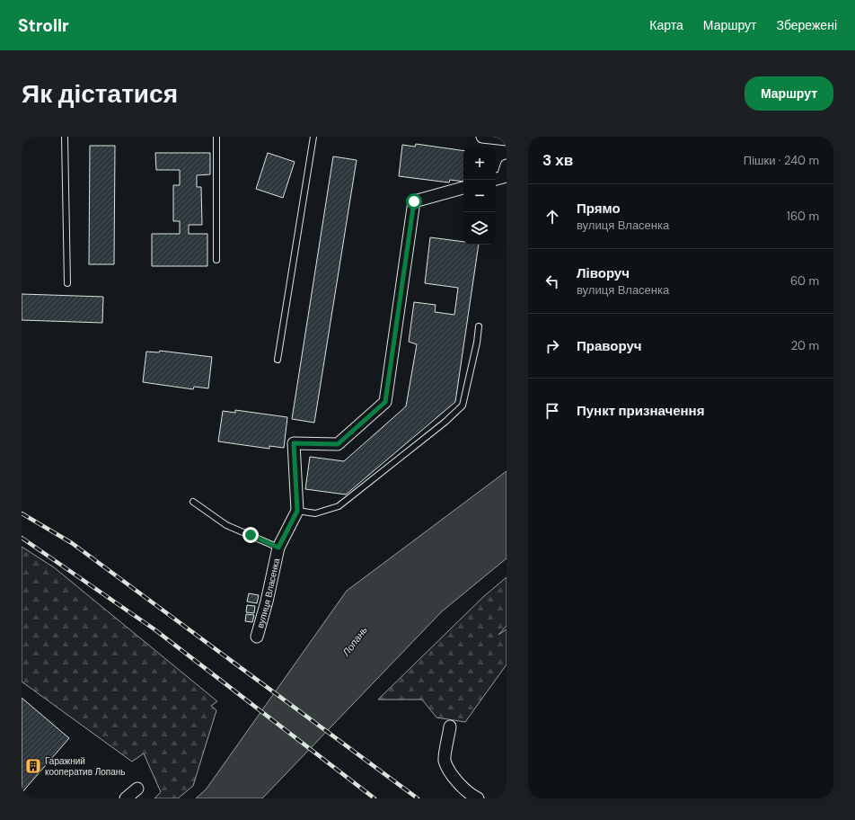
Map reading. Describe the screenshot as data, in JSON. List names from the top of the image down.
{
  "streets": {
    "street": ["вулиця Власенка"]
  },
  "water": ["Лопань"],
  "places": {
    "building": ["Гаражний кооператив Лопань"]
  },
  "page": {
    "header": "Strollr",
    "nav": ["Карта", "Маршрут", "Збережені"],
    "buttons": "Маршрут",
    "title": "Як дістатися",
    "heading": ["3 хв", "Пішки · 240 m"],
    "map_buttons": ["+", "−"],
    "list": [
      ["Прямо", "вулиця Власенка", "160 m"],
      ["Ліворуч", "вулиця Власенка", "60 m"],
      ["Праворуч", "20 m"],
      "Пункт призначення"
    ]
  }
}
